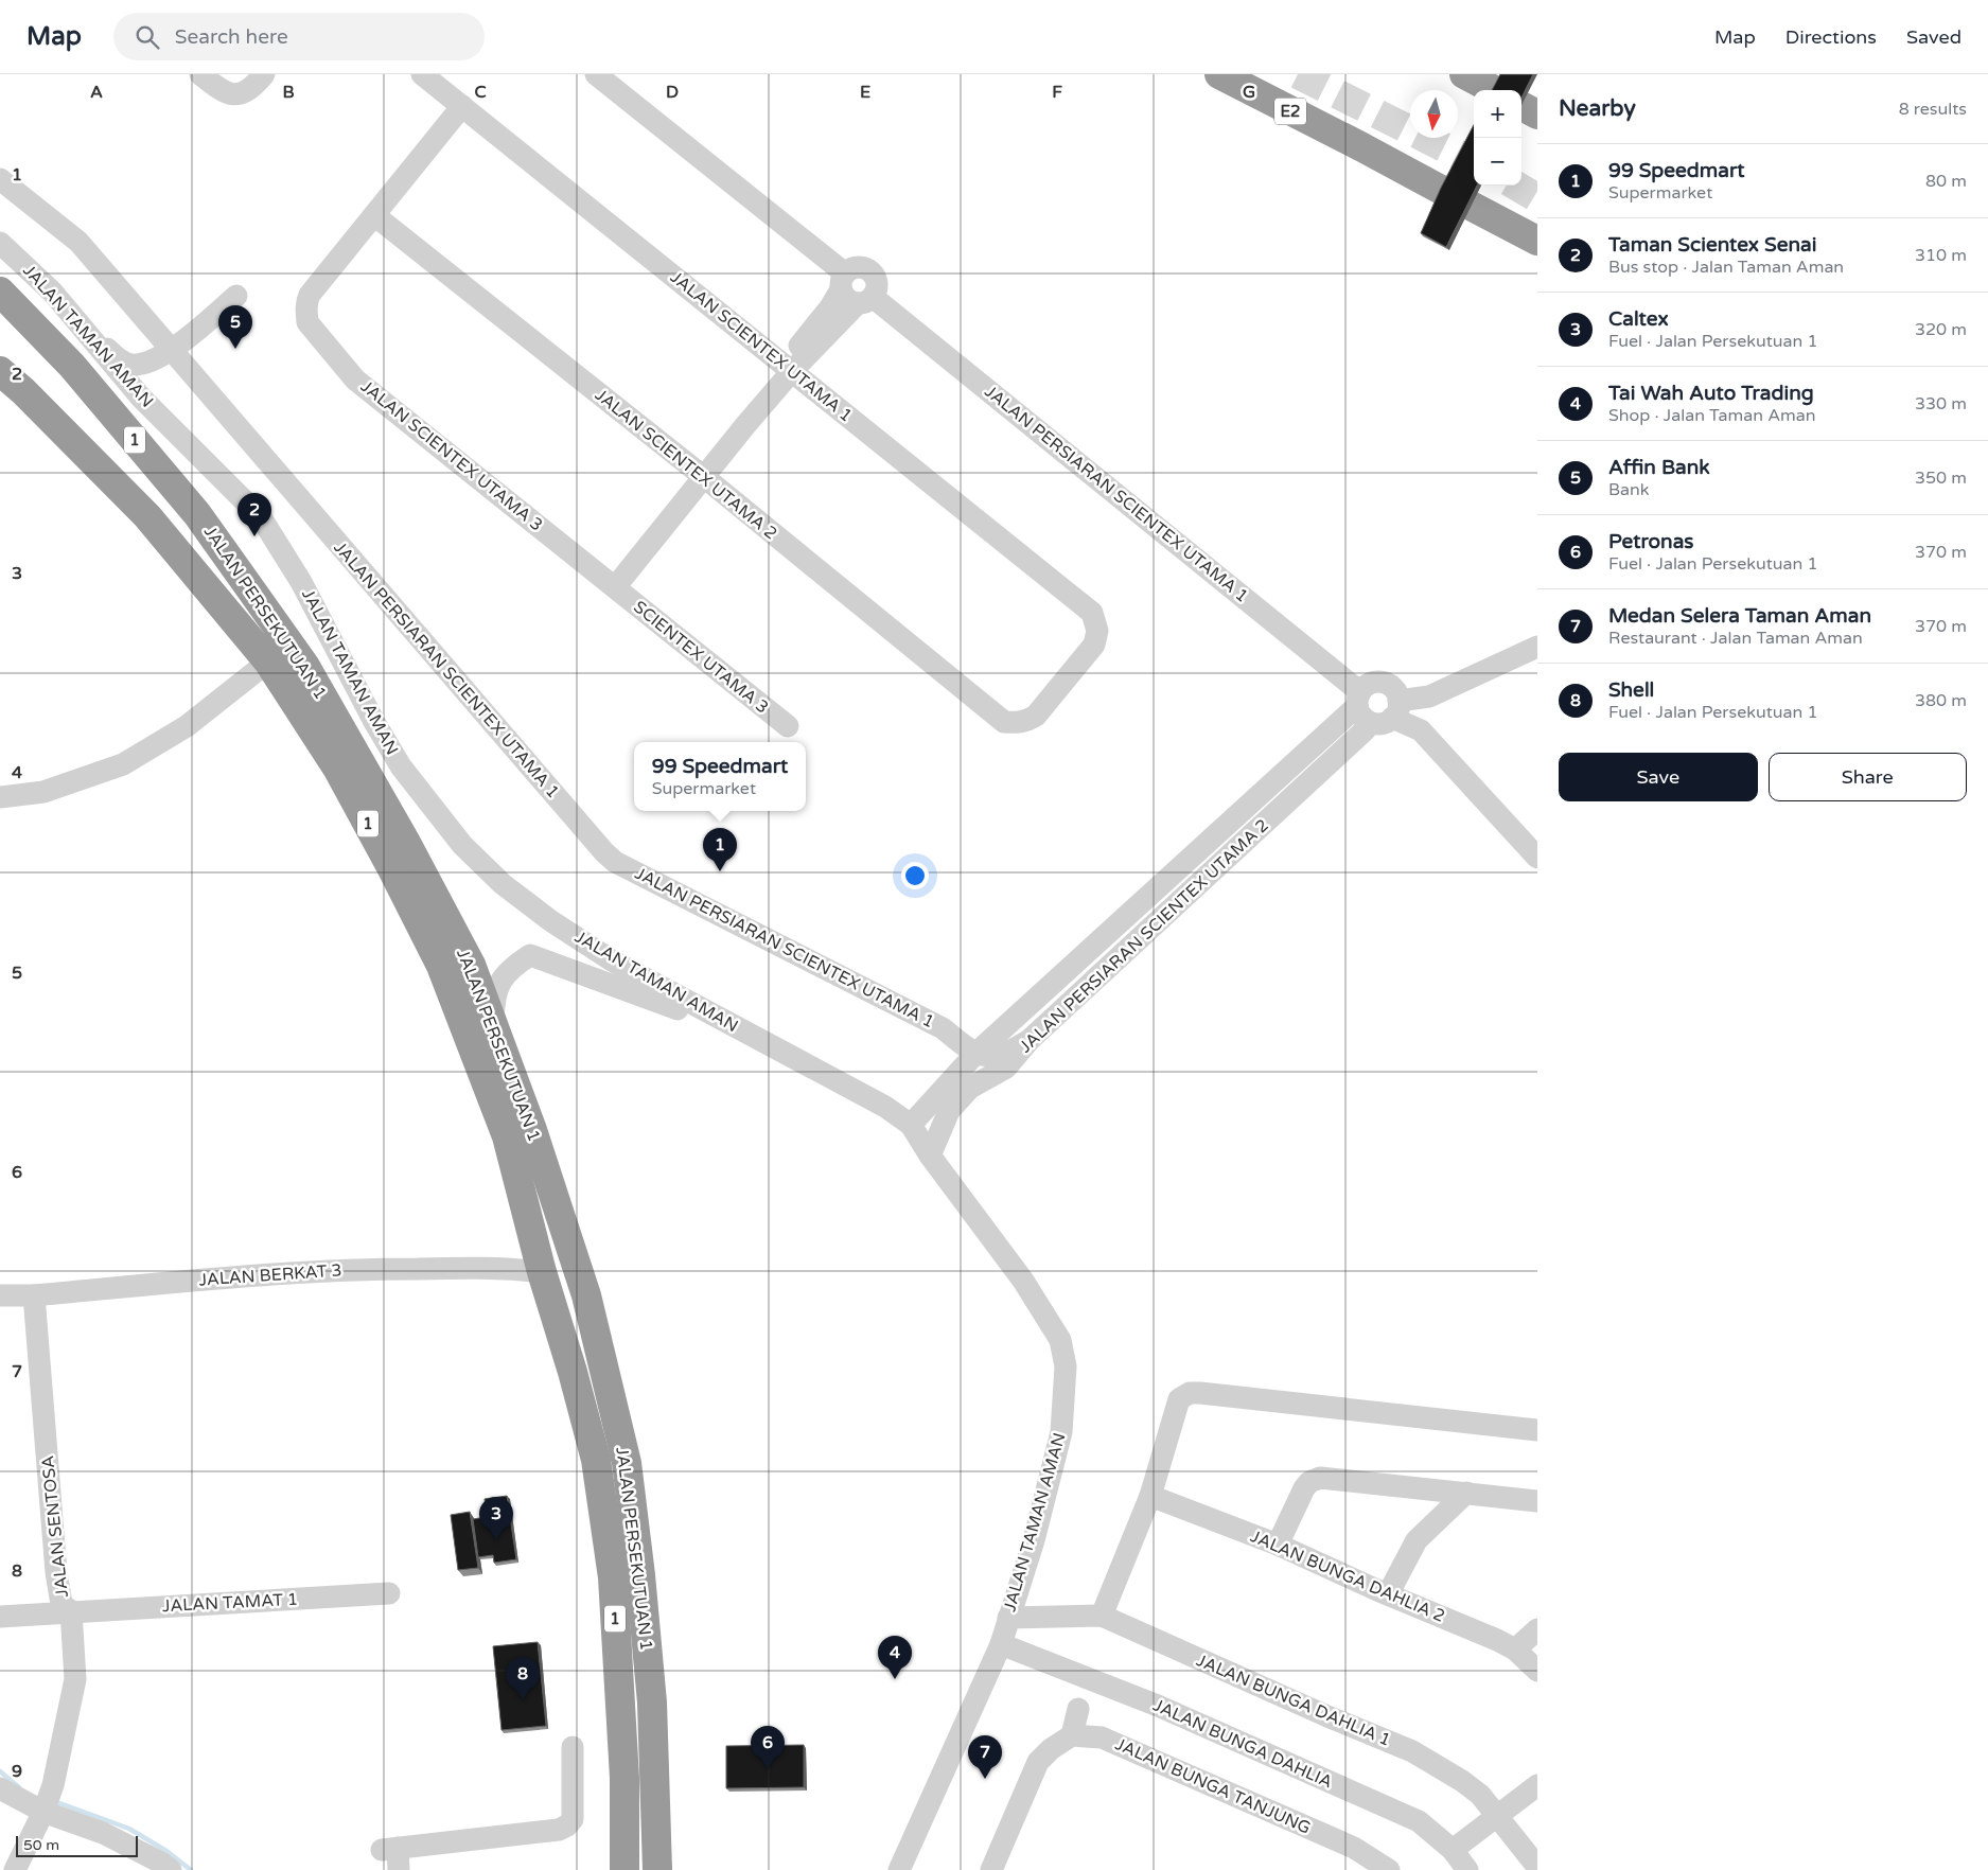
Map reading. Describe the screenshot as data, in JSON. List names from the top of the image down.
{
  "streets": {
    "highway": ["E2", "1", "JALAN PERSEKUTUAN 1"],
    "street": [
      "JALAN TAMAN AMAN",
      "JALAN SCIENTEX UTAMA 1",
      "JALAN SCIENTEX UTAMA 3",
      "JALAN SCIENTEX UTAMA 2",
      "JALAN PERSIARAN SCIENTEX UTAMA 1",
      "SCIENTEX UTAMA 3",
      "JALAN PERSIARAN SCIENTEX UTAMA 2",
      "JALAN BERKAT 3",
      "JALAN SENTOSA",
      "JALAN BUNGA DAHLIA 2",
      "JALAN TAMAT 1",
      "JALAN BUNGA DAHLIA 1",
      "JALAN BUNGA DAHLIA",
      "JALAN BUNGA TANJUNG"
    ]
  },
  "crossings": [
    ["JALAN TAMAN AMAN", "JALAN PERSEKUTUAN 1"],
    ["JALAN TAMAN AMAN", "JALAN PERSIARAN SCIENTEX UTAMA 2"],
    ["JALAN TAMAN AMAN", "JALAN BUNGA DAHLIA 1"],
    ["JALAN TAMAN AMAN", "JALAN BUNGA DAHLIA"],
    ["JALAN SCIENTEX UTAMA 1", "JALAN SCIENTEX UTAMA 2"],
    ["JALAN SCIENTEX UTAMA 3", "JALAN SCIENTEX UTAMA 2"],
    ["JALAN SCIENTEX UTAMA 3", "SCIENTEX UTAMA 3"],
    ["JALAN PERSIARAN SCIENTEX UTAMA 1", "JALAN PERSIARAN SCIENTEX UTAMA 2"],
    ["JALAN PERSEKUTUAN 1", "JALAN BERKAT 3"],
    ["JALAN BERKAT 3", "JALAN SENTOSA"],
    ["JALAN SENTOSA", "JALAN TAMAT 1"]
  ],
  "scale_bar": "50 m",
  "north": "bottom",
  "page": {
    "header": "Map",
    "search": "Search here",
    "nav": ["Map", "Directions", "Saved"],
    "heading": ["Nearby", "8 results"],
    "map_buttons": ["+", "−"],
    "list": [
      {
        "mark": "1",
        "name": "99 Speedmart",
        "note": "Supermarket",
        "value": "80 m"
      },
      {
        "mark": "2",
        "name": "Taman Scientex Senai",
        "note": "Bus stop · Jalan Taman Aman",
        "value": "310 m"
      },
      {
        "mark": "3",
        "name": "Caltex",
        "note": "Fuel · Jalan Persekutuan 1",
        "value": "320 m"
      },
      {
        "mark": "4",
        "name": "Tai Wah Auto Trading",
        "note": "Shop · Jalan Taman Aman",
        "value": "330 m"
      },
      {
        "mark": "5",
        "name": "Affin Bank",
        "note": "Bank",
        "value": "350 m"
      },
      {
        "mark": "6",
        "name": "Petronas",
        "note": "Fuel · Jalan Persekutuan 1",
        "value": "370 m"
      },
      {
        "mark": "7",
        "name": "Medan Selera Taman Aman",
        "note": "Restaurant · Jalan Taman Aman",
        "value": "370 m"
      },
      {
        "mark": "8",
        "name": "Shell",
        "note": "Fuel · Jalan Persekutuan 1",
        "value": "380 m"
      }
    ],
    "pins": [
      "5",
      "2",
      "1",
      "3",
      "4",
      "8",
      "6",
      "7"
    ],
    "buttons": ["Save", "Share"],
    "popup": ["99 Speedmart", "Supermarket"],
    "scale": "50 m"
  },
  "grid": {
    "columns": [
      "A",
      "B",
      "C",
      "D",
      "E",
      "F",
      "G"
    ],
    "rows": [
      "1",
      "2",
      "3",
      "4",
      "5",
      "6",
      "7",
      "8",
      "9"
    ]
  }
}
